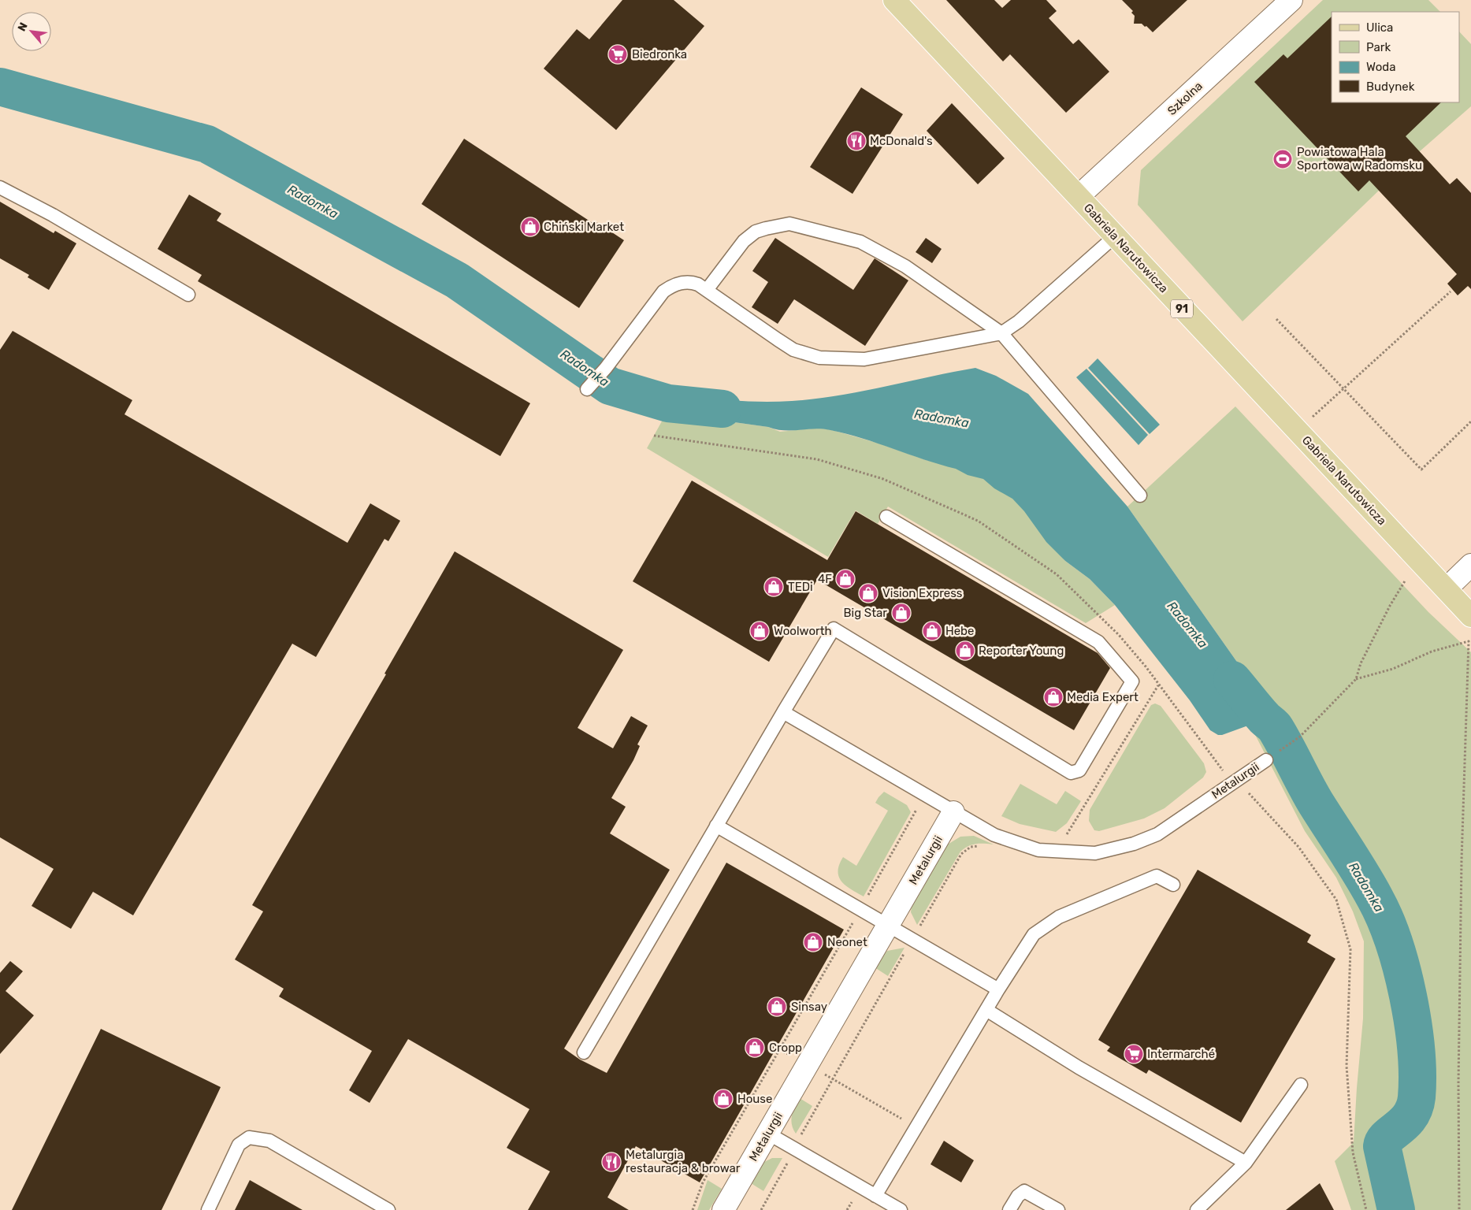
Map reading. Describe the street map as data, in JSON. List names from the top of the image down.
{
  "streets": {
    "main road": ["Gabriela Narutowicza", "91"],
    "street": ["Szkolna", "Metalurgii"]
  },
  "crossings": [
    ["Szkolna", "Gabriela Narutowicza"]
  ],
  "water": ["Radomka"],
  "places": {
    "supermarket": ["Biedronka", "Intermarché"],
    "restaurant": ["McDonald's", "Metalurgia restauracja & browar"],
    "sports": ["Powiatowa Hala Sportowa w Radomsku"],
    "shop": [
      "Chiński Market",
      "4F",
      "TEDi",
      "Vision Express",
      "Big Star",
      "Woolworth",
      "Hebe",
      "Reporter Young",
      "Media Expert",
      "Neonet",
      "Sinsay",
      "Cropp",
      "House"
    ]
  },
  "legend": [
    "Ulica",
    "Park",
    "Woda",
    "Budynek"
  ],
  "north": "top left"
}
